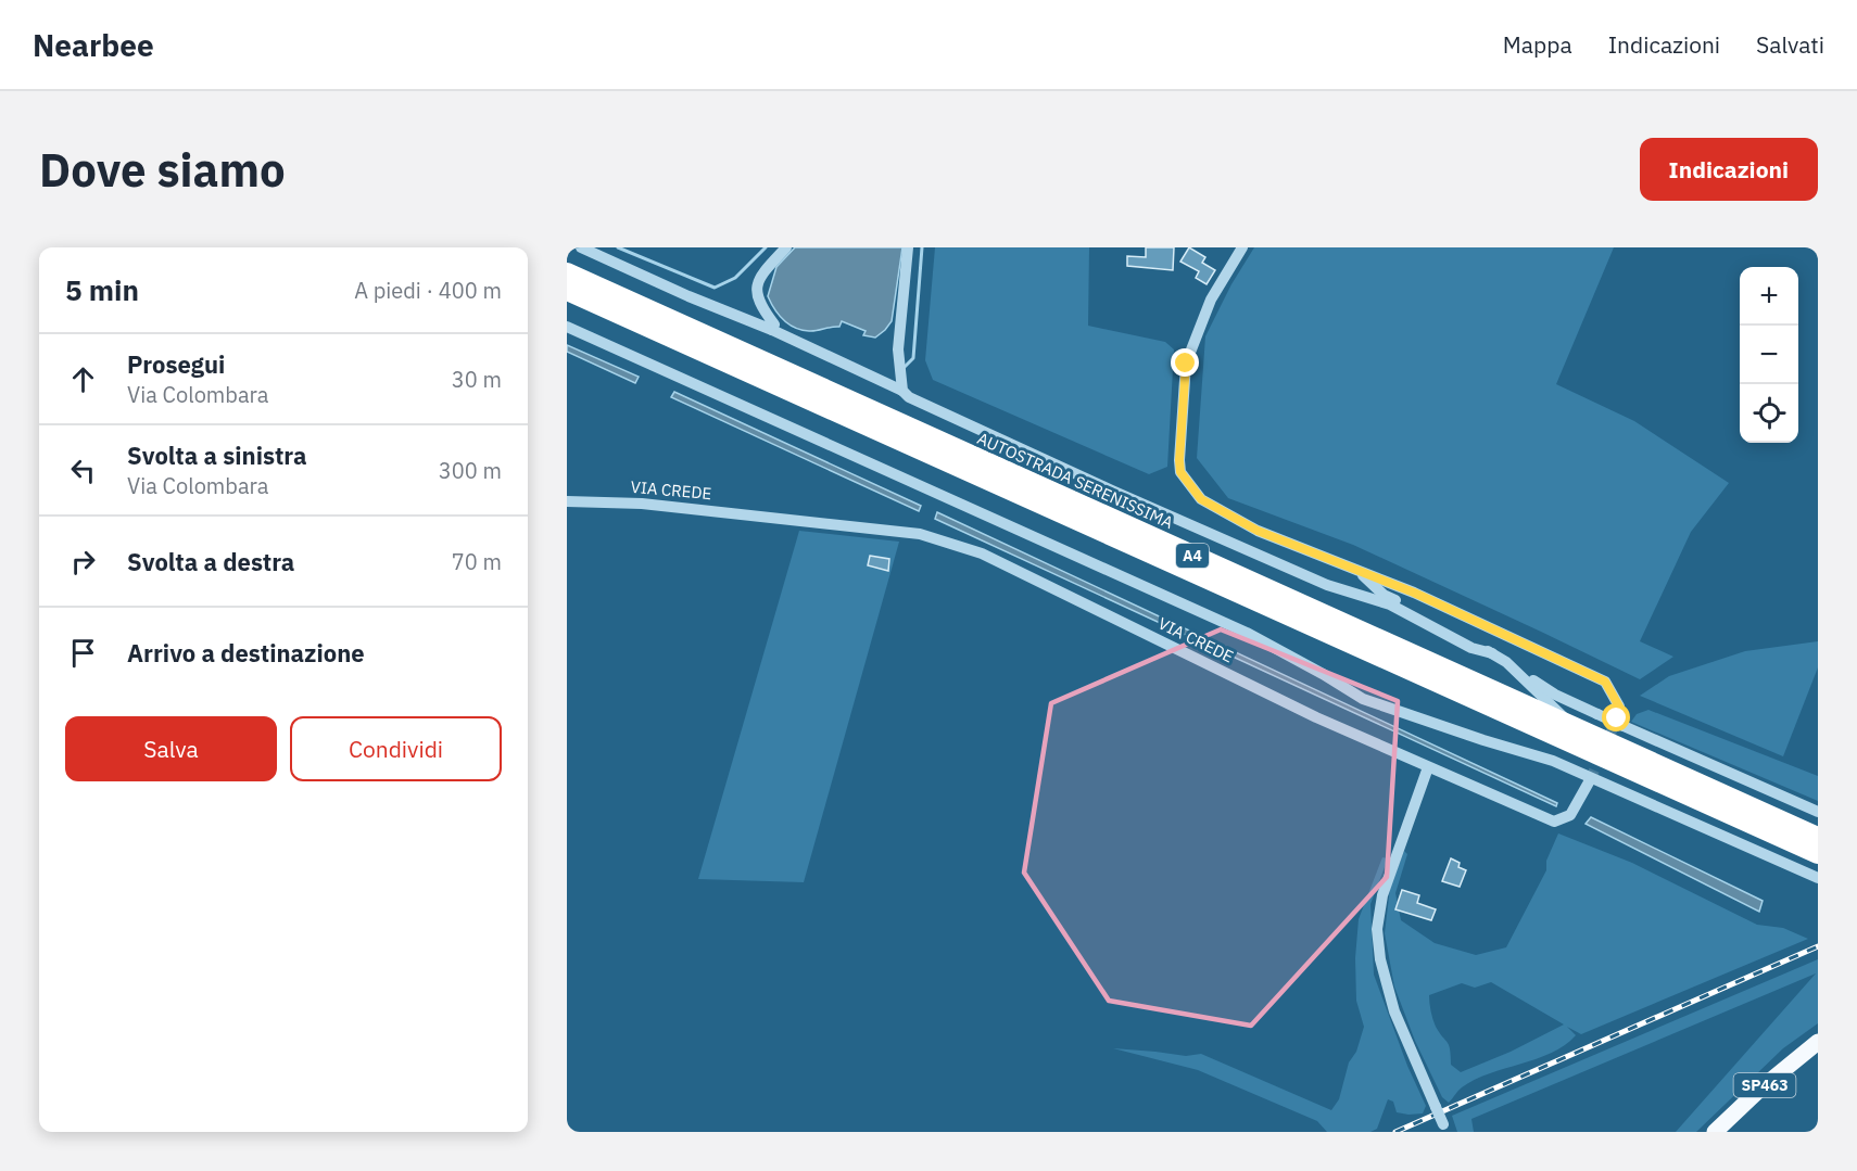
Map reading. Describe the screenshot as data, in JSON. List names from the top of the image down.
{
  "streets": {
    "highway": ["AUTOSTRADA SERENISSIMA", "A4"],
    "main road": ["SP463"],
    "street": ["VIA CREDE"]
  },
  "page": {
    "header": "Nearbee",
    "nav": ["Mappa", "Indicazioni", "Salvati"],
    "buttons": [
      "Indicazioni",
      ["Salva", "Condividi"]
    ],
    "title": "Dove siamo",
    "heading": ["5 min", "A piedi · 400 m"],
    "map_buttons": ["+", "−"],
    "list": [
      ["Prosegui", "Via Colombara", "30 m"],
      ["Svolta a sinistra", "Via Colombara", "300 m"],
      ["Svolta a destra", "70 m"],
      "Arrivo a destinazione"
    ]
  }
}
